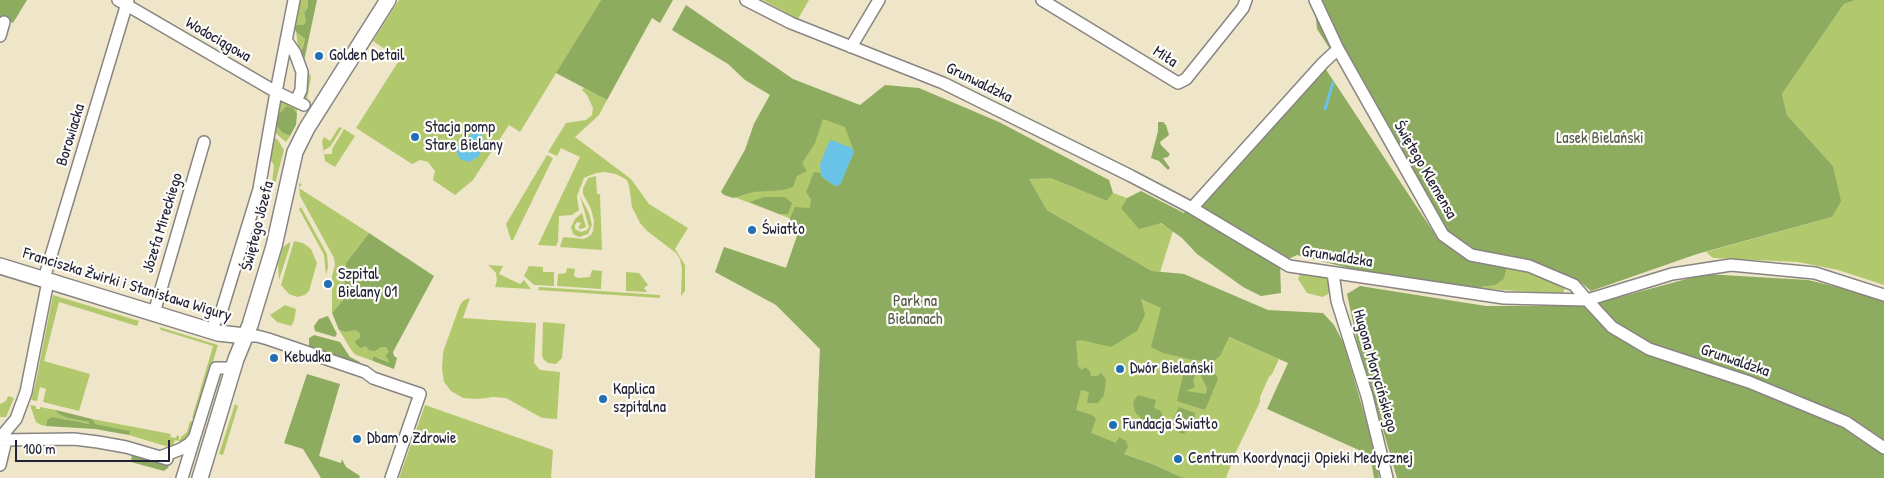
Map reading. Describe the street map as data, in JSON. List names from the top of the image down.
{
  "streets": {
    "street": [
      "Wodociągowa",
      "Miła",
      "Grunwaldzka",
      "Borowiacka",
      "Świętego Klemensa",
      "Józefa Mireckiego",
      "Świętego Józefa",
      "Franciszka Żwirki i Stanisława Wigury",
      "Hugona Morycińskiego"
    ]
  },
  "crossings": [
    ["Wodociągowa", "Borowiacka"],
    ["Grunwaldzka", "Świętego Klemensa"],
    ["Grunwaldzka", "Hugona Morycińskiego"],
    ["Borowiacka", "Franciszka Żwirki i Stanisława Wigury"],
    ["Józefa Mireckiego", "Franciszka Żwirki i Stanisława Wigury"],
    ["Świętego Józefa", "Franciszka Żwirki i Stanisława Wigury"]
  ],
  "parks": ["Lasek Bielański", "Park na Bielanach"],
  "places": [
    "Golden Detail",
    "Stacja pomp Stare Bielany",
    "Światło",
    "Szpital Bielany 01",
    "Kebudka",
    "Dwór Bielański",
    "Kaplica szpitalna",
    "Fundacja Światło",
    "Dbam o Zdrowie",
    "Centrum Koordynacji Opieki Medycznej"
  ],
  "scale_bar": "100 m"
}
